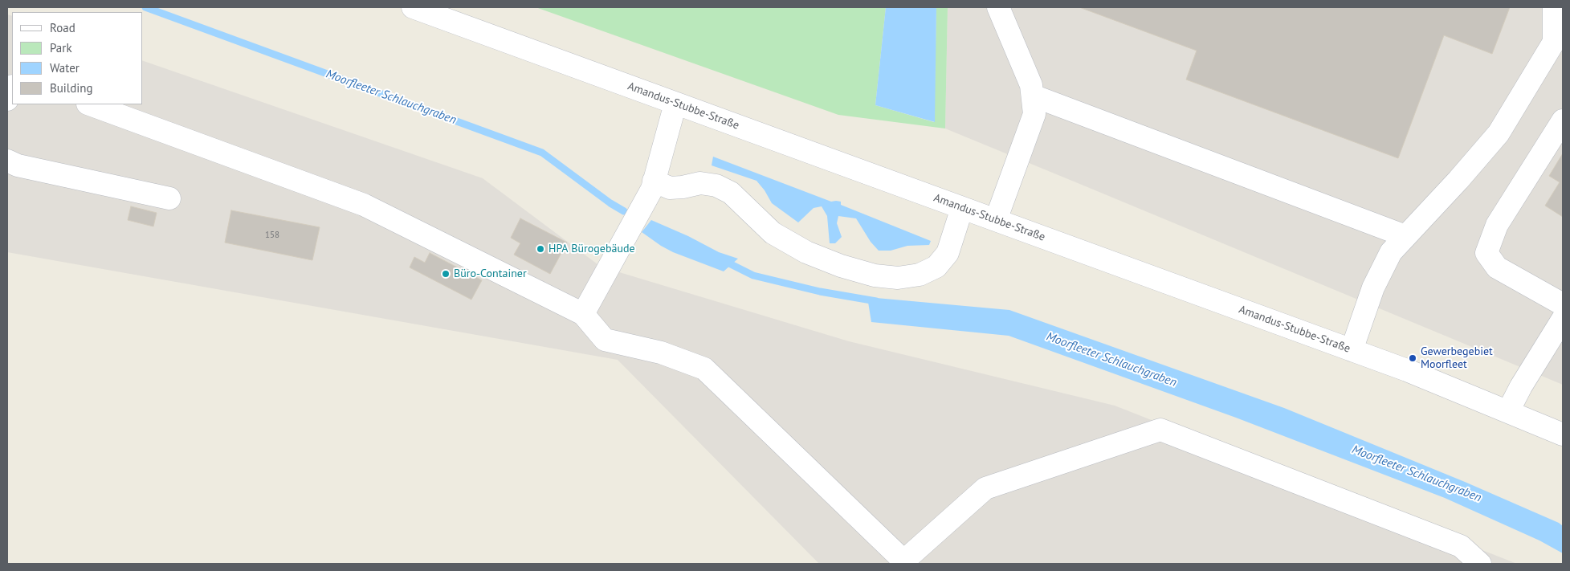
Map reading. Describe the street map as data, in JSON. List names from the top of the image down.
{
  "streets": {
    "street": ["Amandus-Stubbe-Straße"]
  },
  "water": ["Moorfleeter Schlauchgraben"],
  "places": ["HPA Bürogebäude", "Büro-Container", "Gewerbegebiet Moorfleet"],
  "house_numbers": ["158"],
  "legend": [
    "Road",
    "Park",
    "Water",
    "Building"
  ]
}
